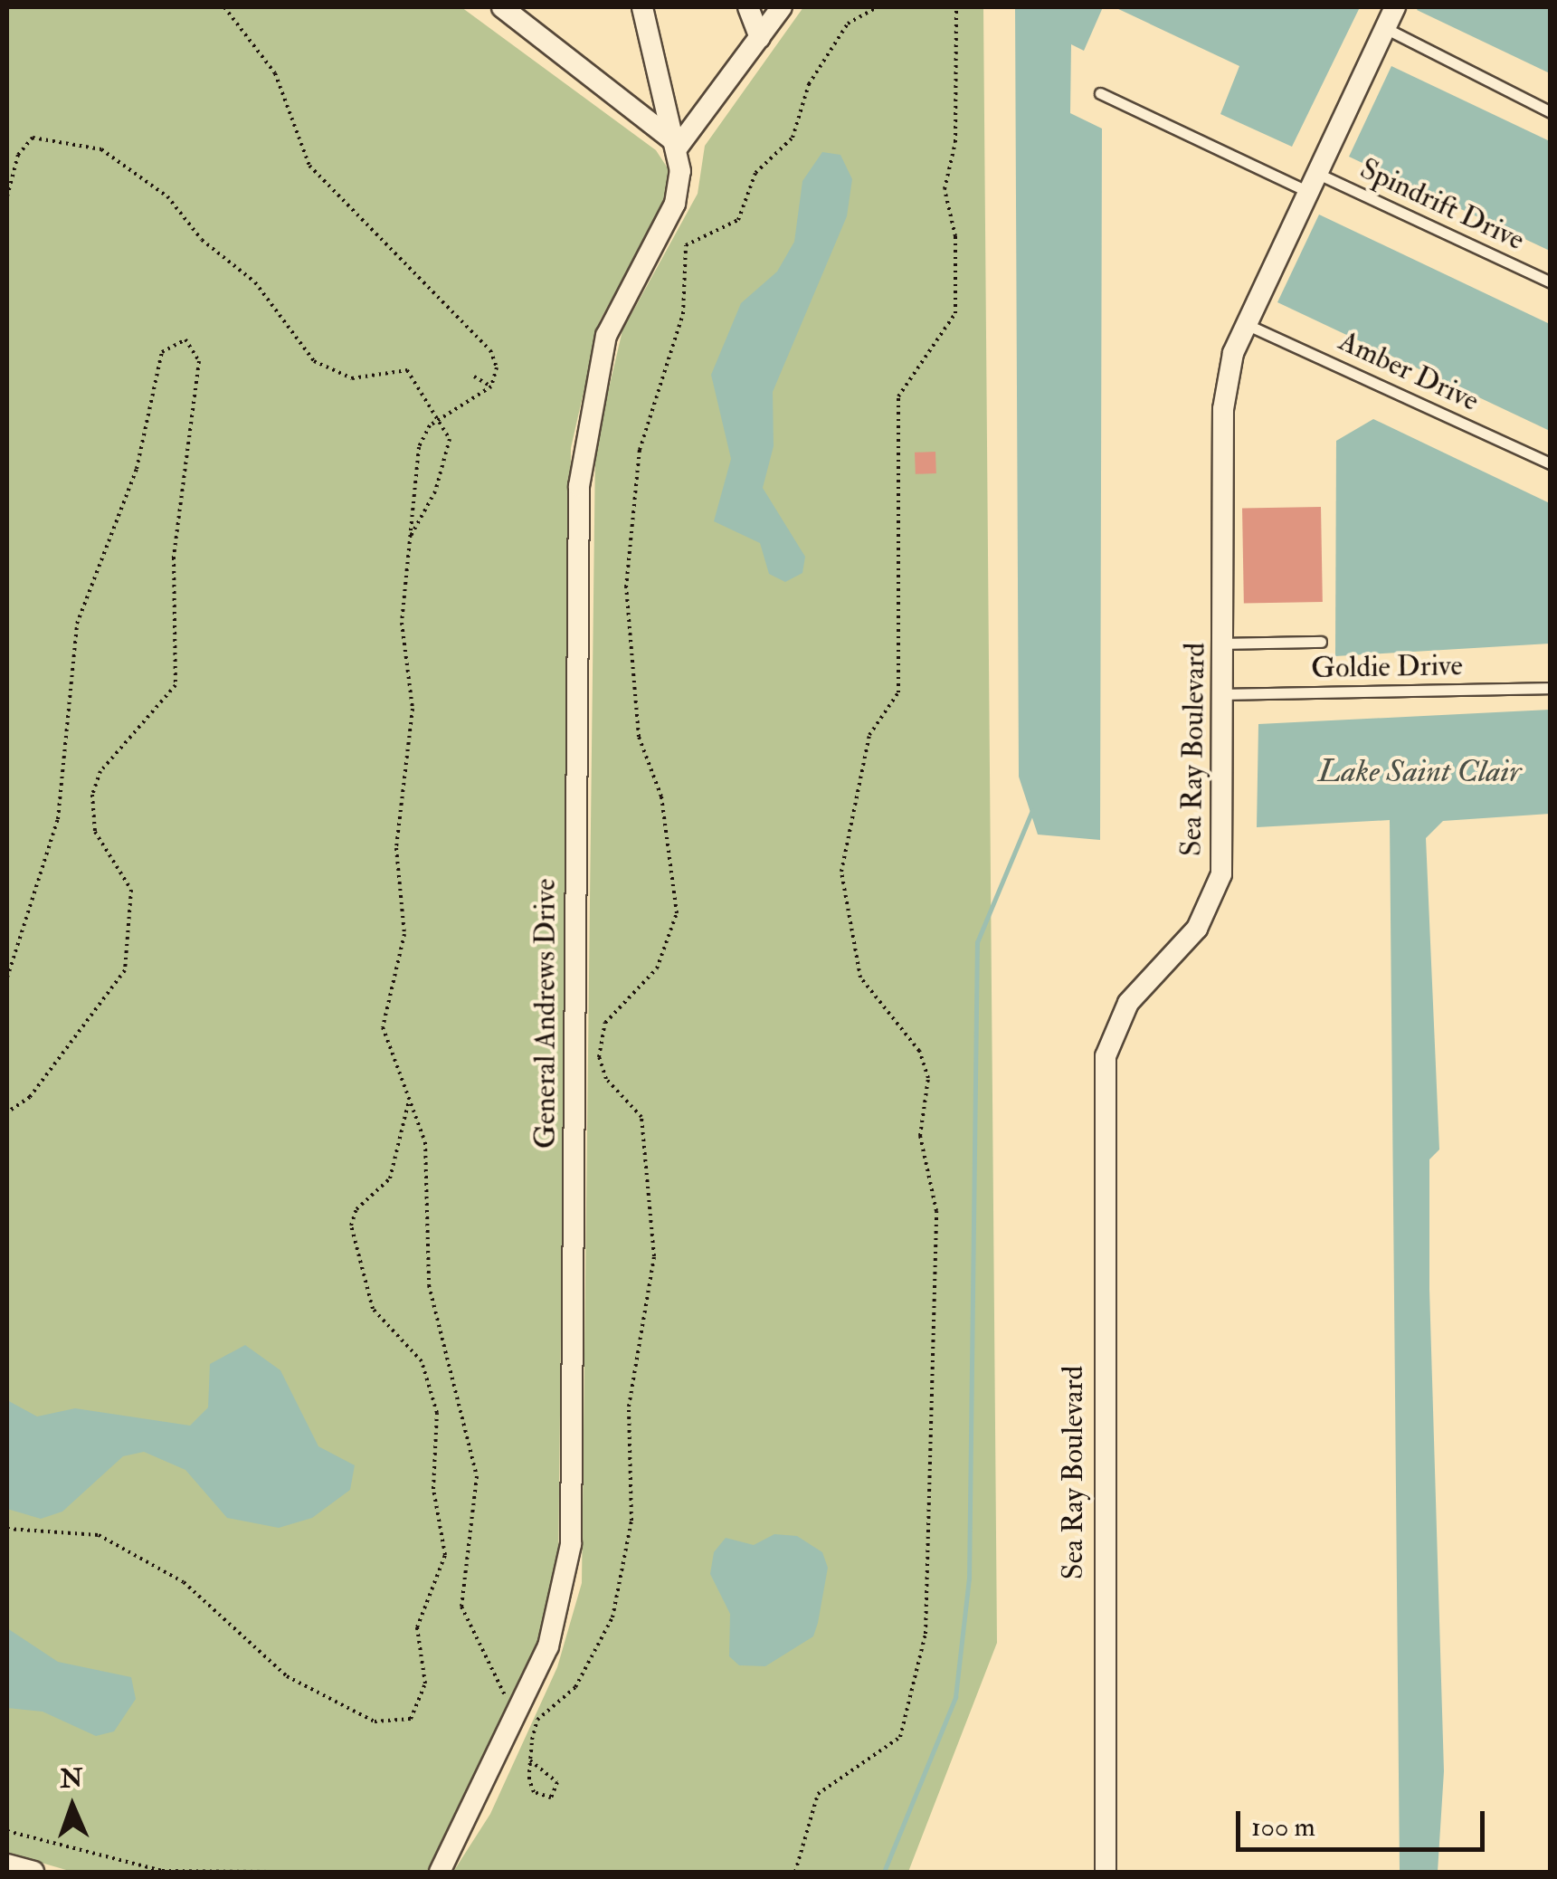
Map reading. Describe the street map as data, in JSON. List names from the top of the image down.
{
  "streets": {
    "street": ["Sea Ray Boulevard", "General Andrews Drive"],
    "lane": ["Spindrift Drive", "Amber Drive", "Goldie Drive"]
  },
  "crossings": [
    ["Spindrift Drive", "Sea Ray Boulevard"],
    ["Amber Drive", "Sea Ray Boulevard"],
    ["Goldie Drive", "Sea Ray Boulevard"]
  ],
  "water": ["Lake Saint Clair"],
  "scale_bar": "100 m",
  "north": "top"
}
